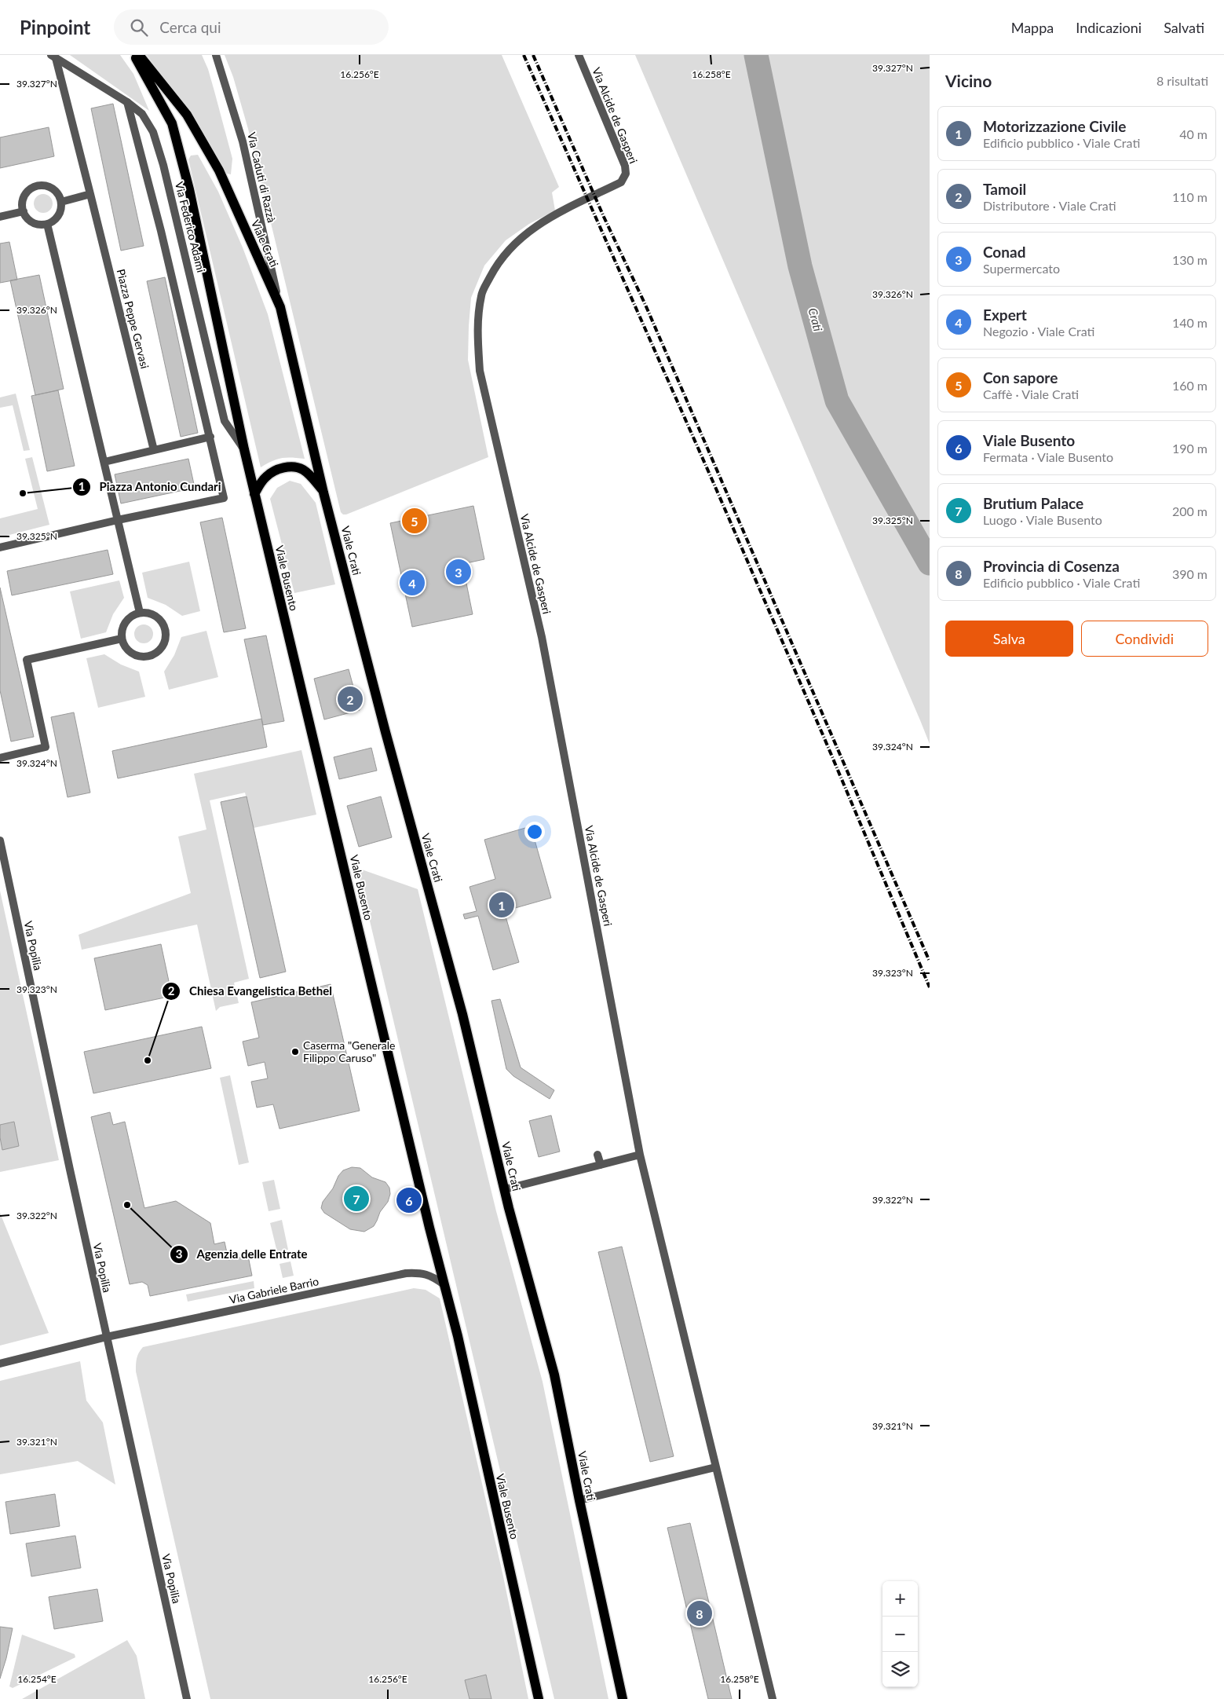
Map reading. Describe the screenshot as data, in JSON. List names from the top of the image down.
{
  "streets": {
    "main road": ["Via Federico Adami", "Viale Crati", "Viale Busento"],
    "street": [
      "Via Alcide de Gasperi",
      "Via Caduti di Razzà",
      "Piazza Peppe Gervasi",
      "Via Popilia",
      "Via Gabriele Barrio"
    ]
  },
  "crossings": [
    ["Via Caduti di Razzà", "Viale Crati"],
    ["Via Federico Adami", "Piazza Peppe Gervasi"],
    ["Via Federico Adami", "Viale Busento"],
    ["Viale Busento", "Via Gabriele Barrio"],
    ["Via Popilia", "Via Gabriele Barrio"]
  ],
  "water": ["Crati"],
  "places": [
    "Piazza Antonio Cundari",
    "Caserma \"Generale Filippo Caruso\"",
    "Chiesa Evangelistica Bethel",
    "Agenzia delle Entrate"
  ],
  "page": {
    "header": "Pinpoint",
    "search": "Cerca qui",
    "nav": ["Mappa", "Indicazioni", "Salvati"],
    "heading": ["Vicino", "8 risultati"],
    "list": [
      {
        "mark": "1",
        "name": "Motorizzazione Civile",
        "note": "Edificio pubblico · Viale Crati",
        "value": "40 m"
      },
      {
        "mark": "2",
        "name": "Tamoil",
        "note": "Distributore · Viale Crati",
        "value": "110 m"
      },
      {
        "mark": "3",
        "name": "Conad",
        "note": "Supermercato",
        "value": "130 m"
      },
      {
        "mark": "4",
        "name": "Expert",
        "note": "Negozio · Viale Crati",
        "value": "140 m"
      },
      {
        "mark": "5",
        "name": "Con sapore",
        "note": "Caffè · Viale Crati",
        "value": "160 m"
      },
      {
        "mark": "6",
        "name": "Viale Busento",
        "note": "Fermata · Viale Busento",
        "value": "190 m"
      },
      {
        "mark": "7",
        "name": "Brutium Palace",
        "note": "Luogo · Viale Busento",
        "value": "200 m"
      },
      {
        "mark": "8",
        "name": "Provincia di Cosenza",
        "note": "Edificio pubblico · Viale Crati",
        "value": "390 m"
      }
    ],
    "pins": [
      "5",
      "3",
      "4",
      "2",
      "1",
      "7",
      "6",
      "8"
    ],
    "buttons": ["Salva", "Condividi"],
    "map_buttons": ["+", "−"]
  },
  "coordinates": [
    "39.327°N",
    "16.256°E",
    "16.258°E",
    "39.326°N",
    "39.325°N",
    "39.324°N",
    "39.323°N",
    "39.322°N",
    "39.321°N",
    "16.254°E"
  ]
}
